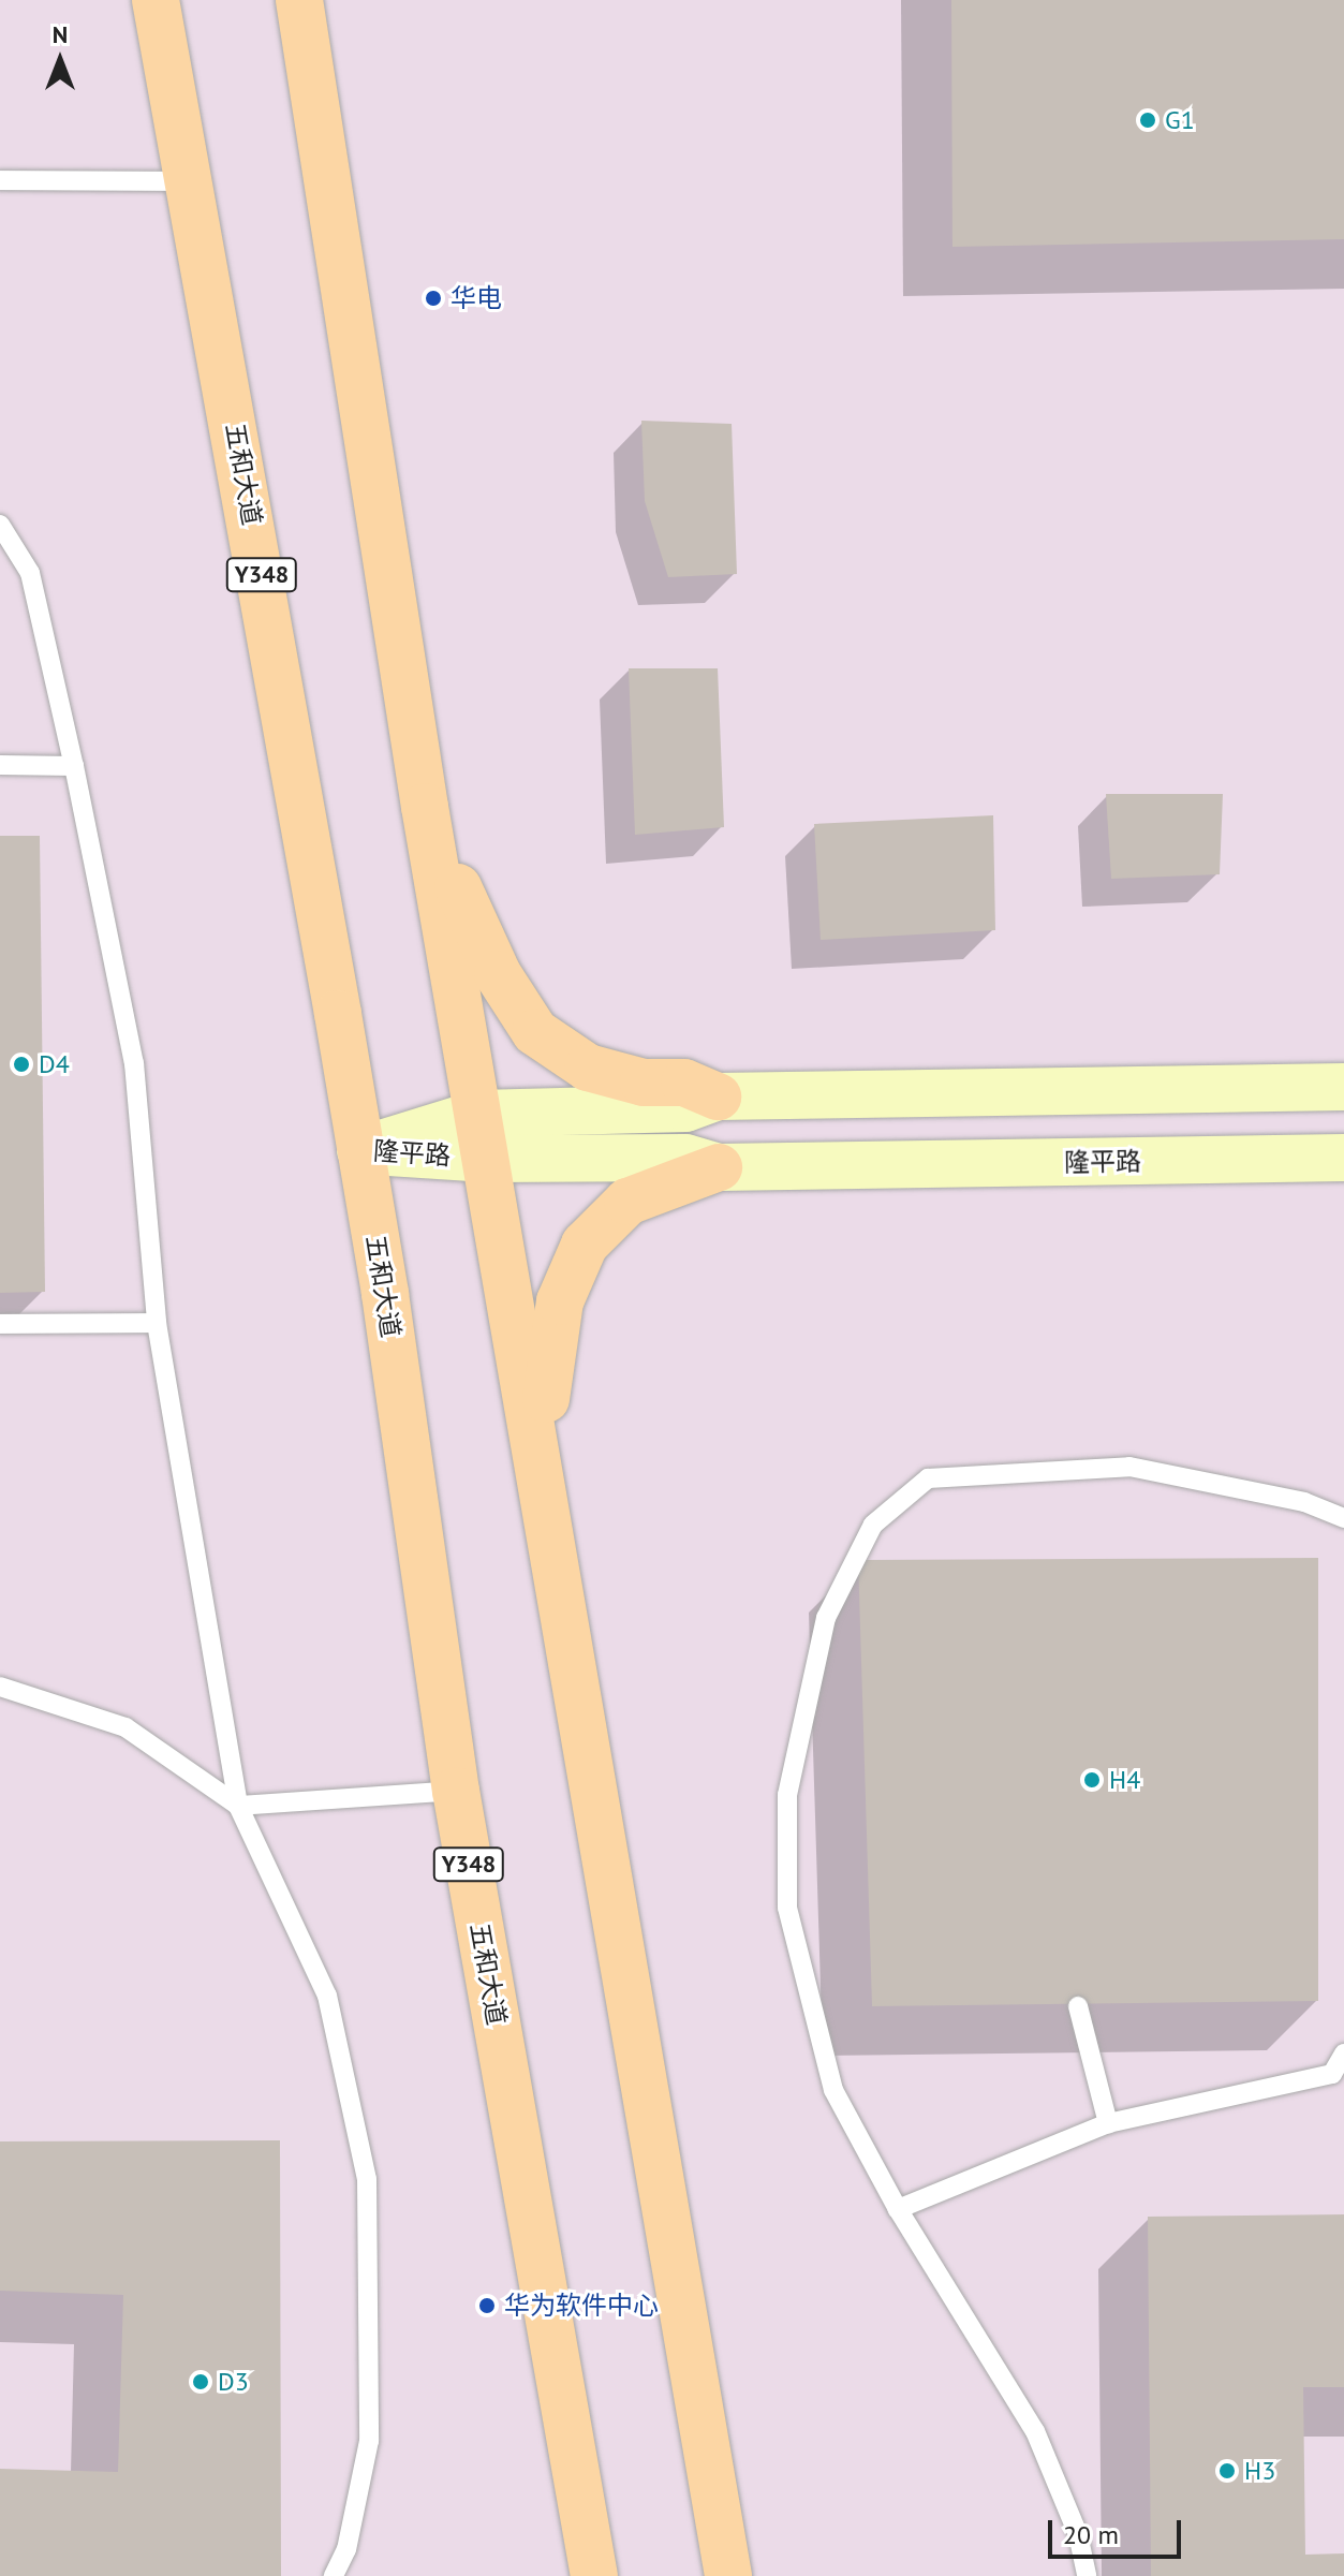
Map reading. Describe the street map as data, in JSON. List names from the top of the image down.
{
  "streets": {
    "main road": ["五和大道", "Y348", "隆平路"]
  },
  "crossings": [
    ["五和大道", "隆平路"]
  ],
  "places": [
    "G1",
    "华电",
    "D4",
    "H4",
    "华为软件中心",
    "D3",
    "H3"
  ],
  "scale_bar": "20 m",
  "north": "top"
}
